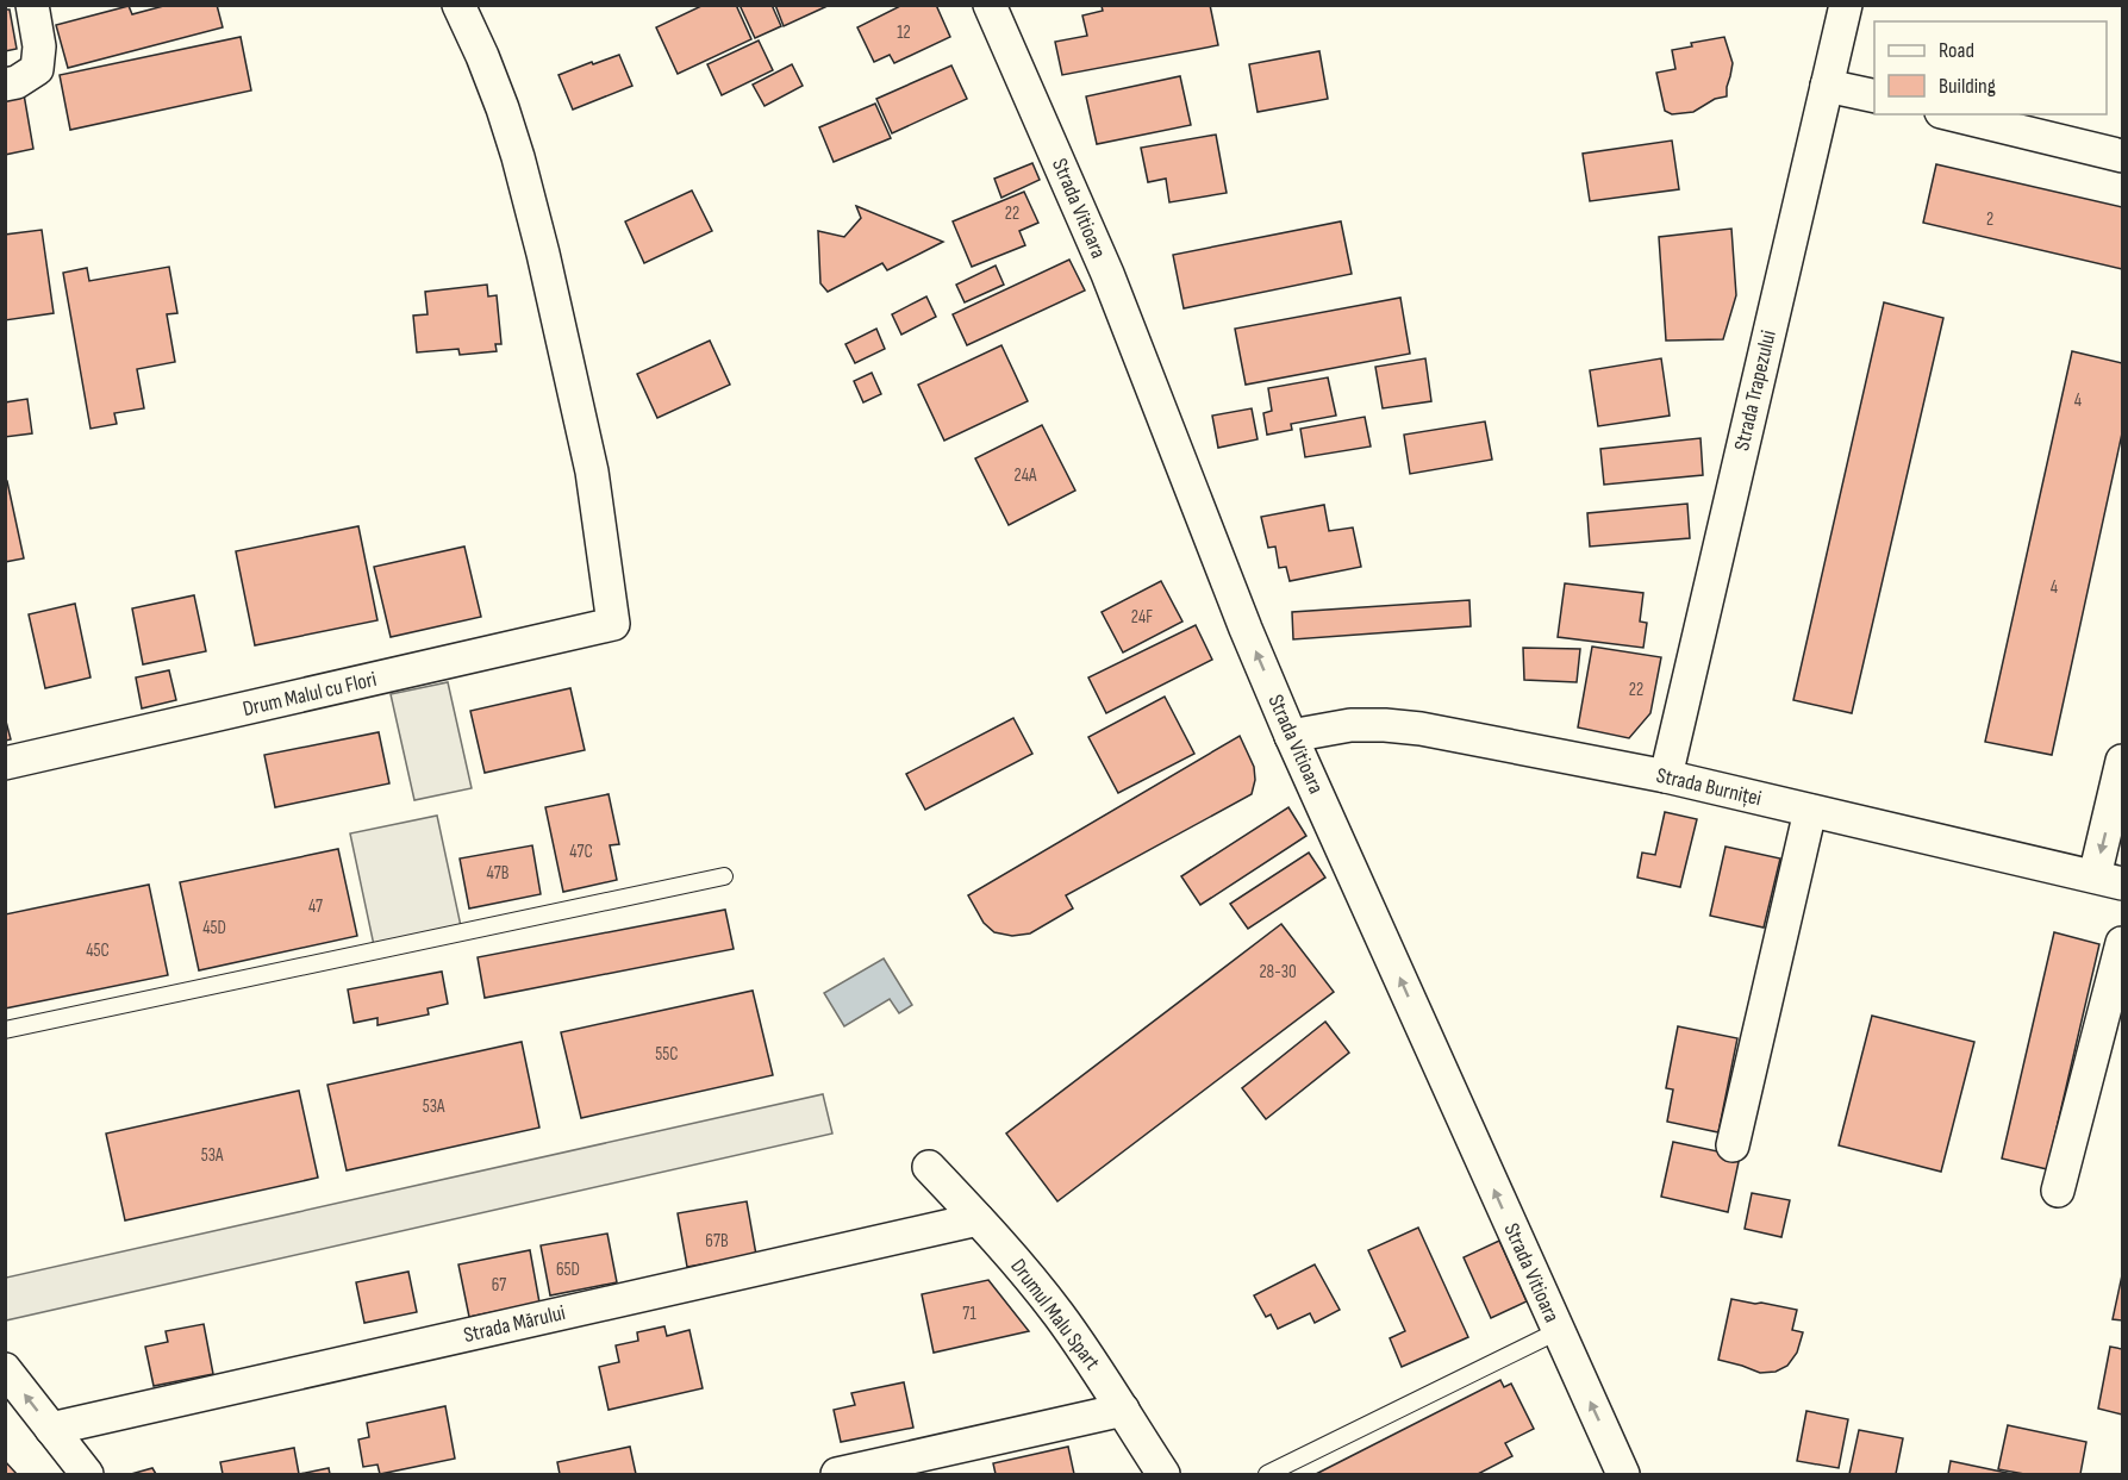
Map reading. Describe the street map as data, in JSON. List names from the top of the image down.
{
  "streets": {
    "street": [
      "Strada Vitioara",
      "Strada Trapezului",
      "Drum Malul cu Flori",
      "Strada Burniței",
      "Drumul Malu Spart",
      "Strada Mărului"
    ]
  },
  "crossings": [
    ["Strada Vitioara", "Strada Burniței"],
    ["Strada Trapezului", "Strada Burniței"],
    ["Drumul Malu Spart", "Strada Mărului"]
  ],
  "one_way": ["Strada Vitioara"],
  "house_numbers": [
    "12",
    "22",
    "2",
    "4",
    "24A",
    "4",
    "24F",
    "22",
    "47C",
    "47B",
    "47",
    "45D",
    "45C",
    "28-30",
    "55C",
    "53A",
    "53A",
    "67B",
    "65D",
    "67",
    "71"
  ],
  "legend": ["Road", "Building"]
}
